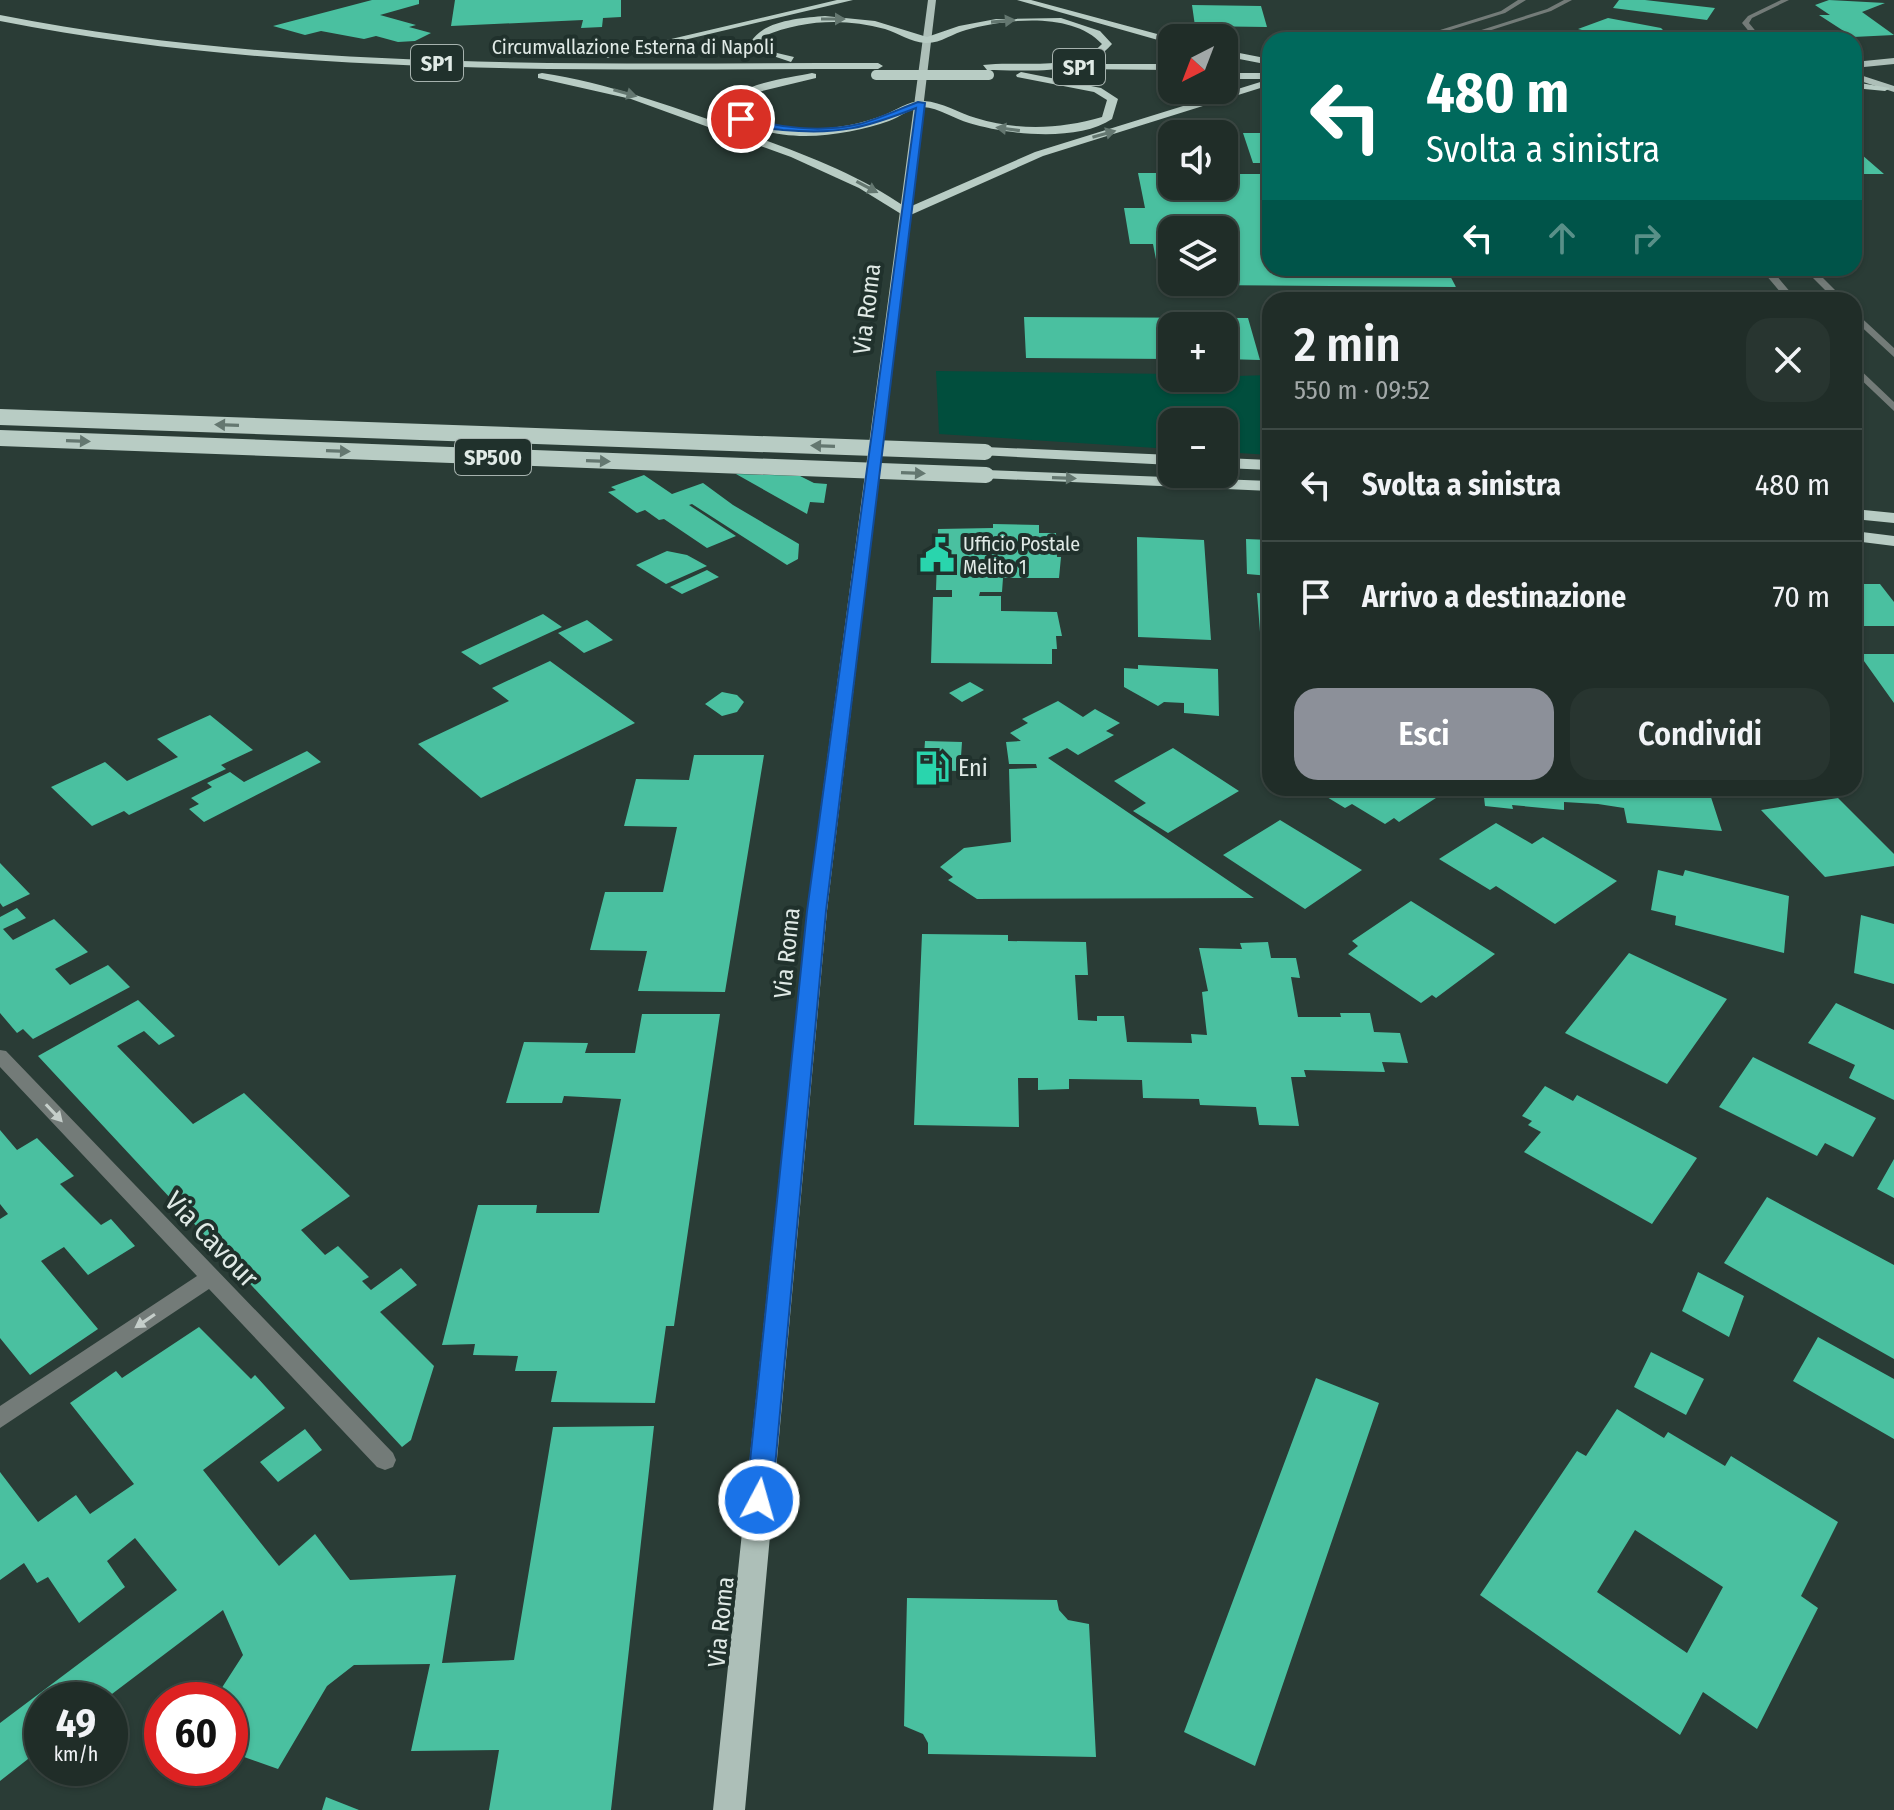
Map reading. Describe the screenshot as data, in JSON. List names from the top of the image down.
{
  "streets": {
    "highway": ["Circumvallazione Esterna di Napoli", "SP1", "SP500"],
    "main road": ["Via Roma"],
    "street": ["Via Cavour"]
  },
  "one_way": ["Via Cavour"],
  "places": {
    "public building": ["Ufficio Postale Melito 1"],
    "fuel station": ["Eni"]
  },
  "north": "bottom left",
  "page": {
    "map_buttons": ["+", "−"],
    "turn": ["480 m", "Svolta a sinistra"],
    "heading": ["2 min", "550 m · 09:52"],
    "list": [
      {
        "name": "Svolta a sinistra",
        "value": "480 m"
      },
      {
        "name": "Arrivo a destinazione",
        "value": "70 m"
      }
    ],
    "buttons": ["Esci", "Condividi"],
    "speed": "49 km/h",
    "limit": "60"
  }
}
